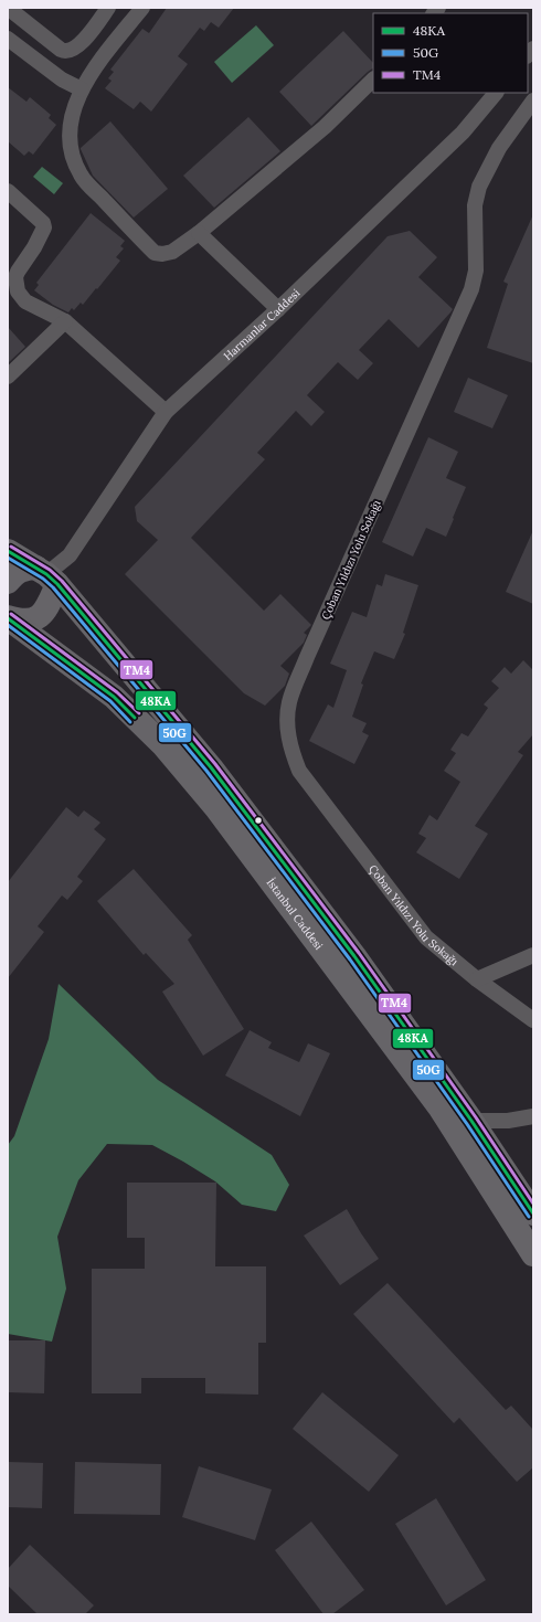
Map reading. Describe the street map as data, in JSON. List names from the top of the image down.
{
  "streets": {
    "main road": ["İstanbul Caddesi"],
    "street": ["Harmanlar Caddesi", "Çoban Yıldızı Yolu Sokağı"]
  },
  "crossings": [
    ["Harmanlar Caddesi", "İstanbul Caddesi"]
  ],
  "lines": ["transit line TM4", "transit line 48KA", "transit line 50G"],
  "legend": ["48KA", "50G", "TM4"]
}
